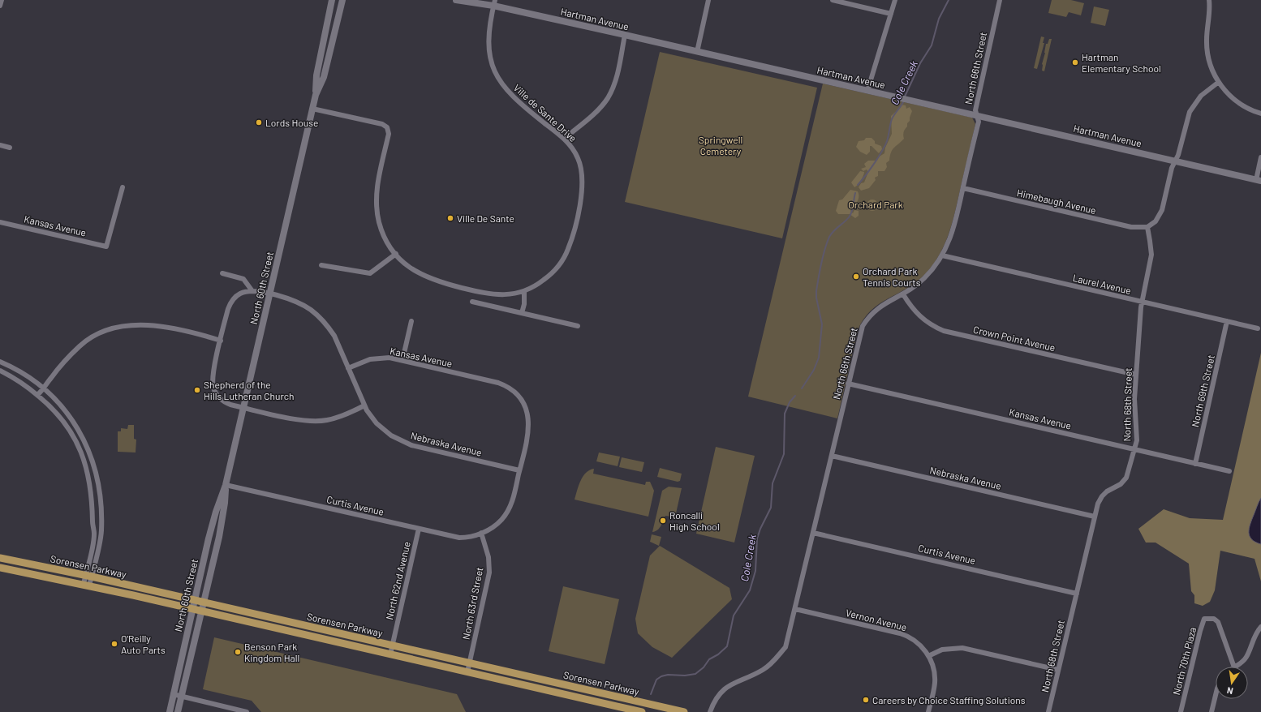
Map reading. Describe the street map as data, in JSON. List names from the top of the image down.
{
  "streets": {
    "main road": ["Hartman Avenue", "North 60th Street", "Sorensen Parkway"],
    "street": [
      "North 66th Street",
      "Ville de Sante Drive",
      "Himebaugh Avenue",
      "Kansas Avenue",
      "Laurel Avenue",
      "Crown Point Avenue",
      "North 69th Street",
      "North 68th Street",
      "Nebraska Avenue",
      "Curtis Avenue",
      "North 62nd Avenue",
      "North 63rd Street",
      "Vernon Avenue",
      "North 70th Plaza"
    ]
  },
  "crossings": [
    ["Hartman Avenue", "North 66th Street"],
    ["Hartman Avenue", "Ville de Sante Drive"],
    ["North 66th Street", "Himebaugh Avenue"],
    ["North 66th Street", "Kansas Avenue"],
    ["North 66th Street", "Laurel Avenue"],
    ["North 66th Street", "Crown Point Avenue"],
    ["North 66th Street", "Nebraska Avenue"],
    ["North 66th Street", "Curtis Avenue"],
    ["North 66th Street", "Vernon Avenue"],
    ["Ville de Sante Drive", "North 60th Street"],
    ["Himebaugh Avenue", "North 68th Street"],
    ["Kansas Avenue", "North 69th Street"],
    ["Kansas Avenue", "North 68th Street"],
    ["Kansas Avenue", "Nebraska Avenue"],
    ["Laurel Avenue", "North 69th Street"],
    ["Laurel Avenue", "North 68th Street"],
    ["North 60th Street", "Curtis Avenue"],
    ["North 60th Street", "Sorensen Parkway"],
    ["Crown Point Avenue", "North 68th Street"],
    ["North 68th Street", "Nebraska Avenue"],
    ["North 68th Street", "Curtis Avenue"],
    ["Curtis Avenue", "North 62nd Avenue"],
    ["Curtis Avenue", "North 63rd Street"],
    ["Sorensen Parkway", "North 62nd Avenue"],
    ["Sorensen Parkway", "North 63rd Street"]
  ],
  "water": ["Cole Creek"],
  "parks": ["Springwell Cemetery", "Orchard Park"],
  "places": [
    "Hartman Elementary School",
    "Lords House",
    "Ville De Sante",
    "Orchard Park Tennis Courts",
    "Shepherd of the Hills Lutheran Church",
    "Roncalli High School",
    "O'Reilly Auto Parts",
    "Benson Park Kingdom Hall",
    "Careers by Choice Staffing Solutions"
  ],
  "north": "bottom"
}
